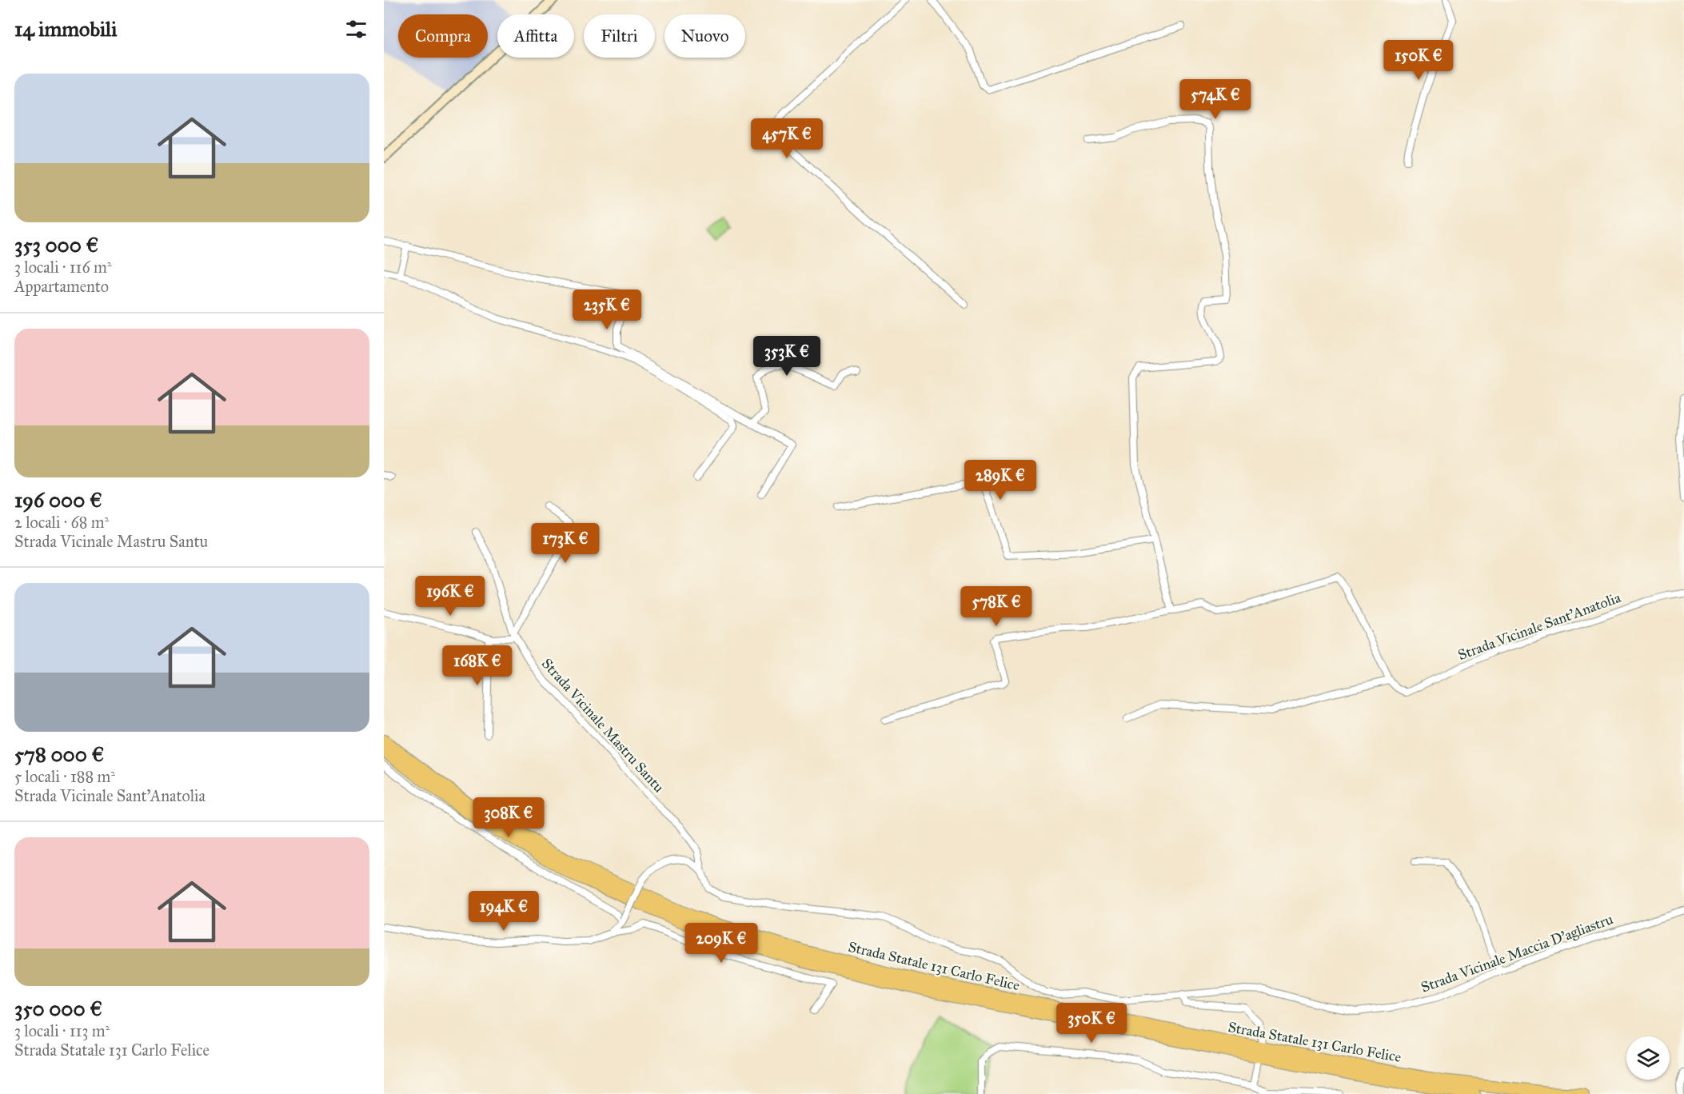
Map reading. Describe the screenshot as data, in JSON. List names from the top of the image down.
{
  "streets": {
    "highway": ["Strada Statale 131 Carlo Felice"],
    "street": ["Strada Vicinale Sant'Anatolia", "Strada Vicinale Mastru Santu", "Strada Vicinale Maccia D'agliastru"]
  },
  "crossings": [
    ["Strada Vicinale Mastru Santu", "Strada Vicinale Maccia D'agliastru"]
  ],
  "page": {
    "heading": "14 immobili",
    "chip": [
      "Compra",
      "Affitta",
      "Filtri",
      "Nuovo"
    ],
    "price": [
      "150K €",
      "574K €",
      "457K €",
      "235K €",
      "353K €",
      "289K €",
      "173K €",
      "196K €",
      "578K €",
      "168K €",
      "308K €",
      "194K €",
      "209K €",
      "350K €"
    ],
    "list": [
      {
        "name": "353 000 €",
        "note": "3 locali · 116 m² · Appartamento"
      },
      {
        "name": "196 000 €",
        "note": "2 locali · 68 m² · Strada Vicinale Mastru Santu"
      },
      {
        "name": "578 000 €",
        "note": "5 locali · 188 m² · Strada Vicinale Sant'Anatolia"
      },
      {
        "name": "350 000 €",
        "note": "3 locali · 113 m² · Strada Statale 131 Carlo Felice"
      }
    ]
  }
}
